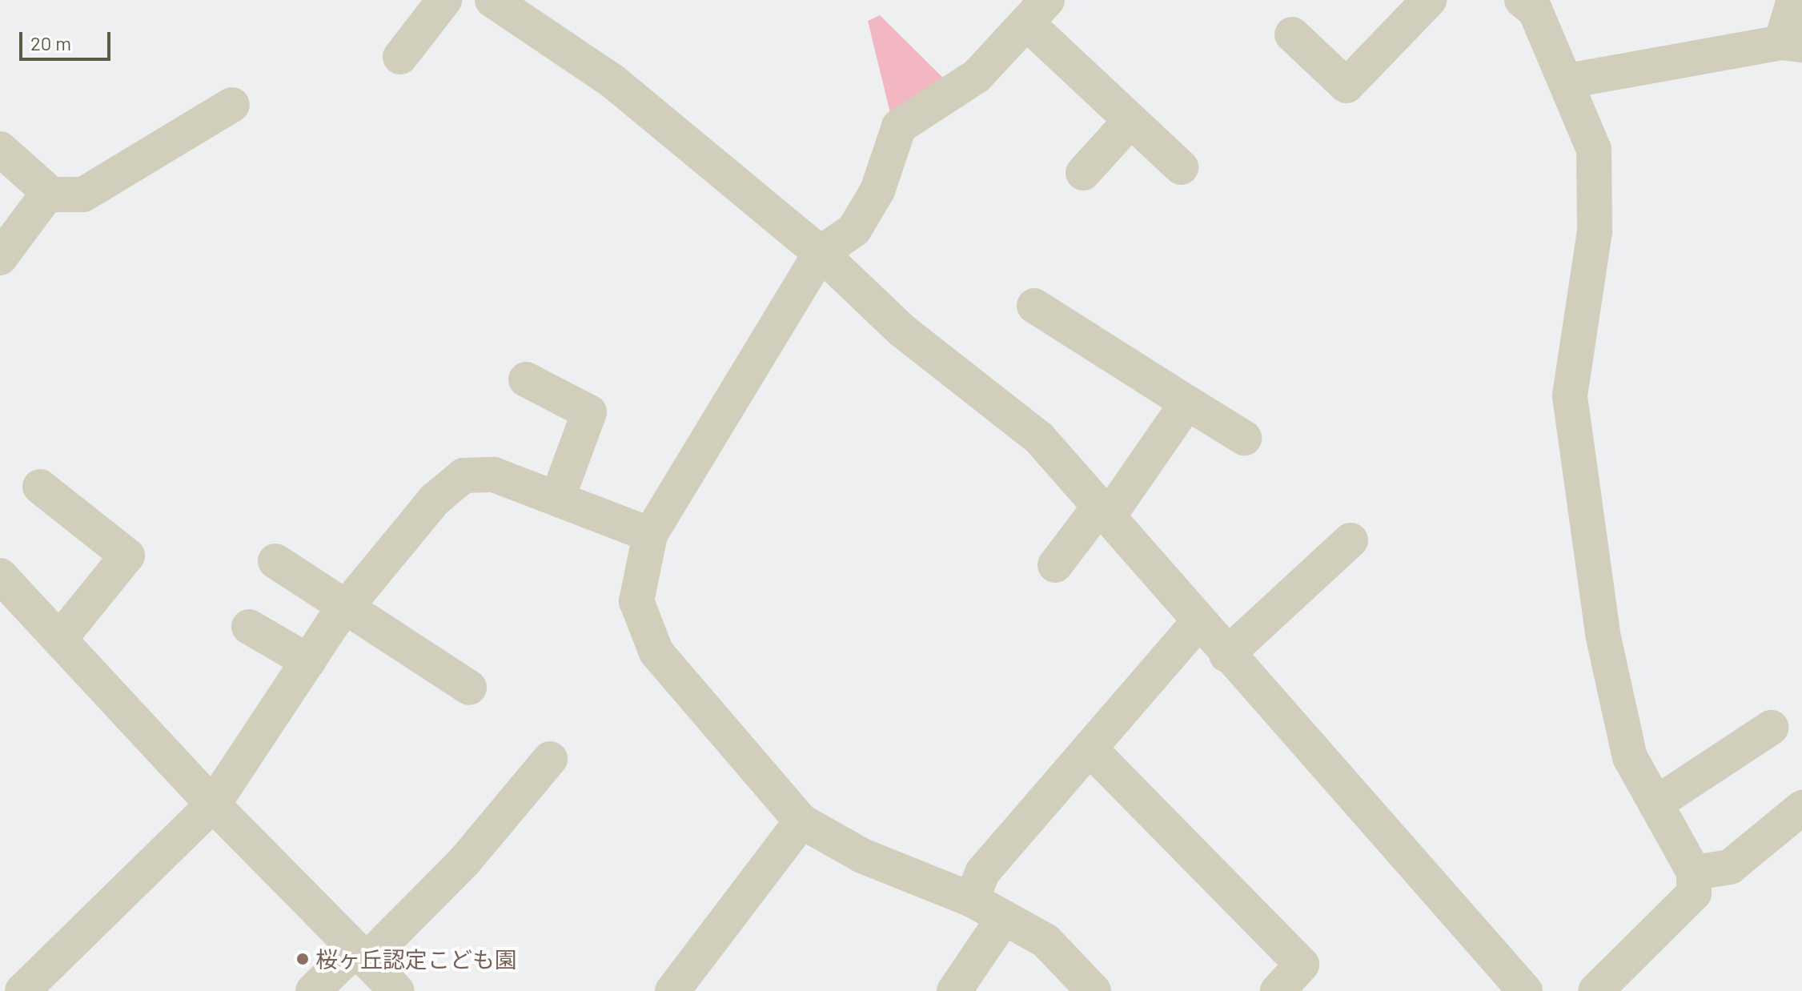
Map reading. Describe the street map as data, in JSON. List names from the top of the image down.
{
  "places": ["桜ヶ丘認定こども園"],
  "scale_bar": "20 m"
}
